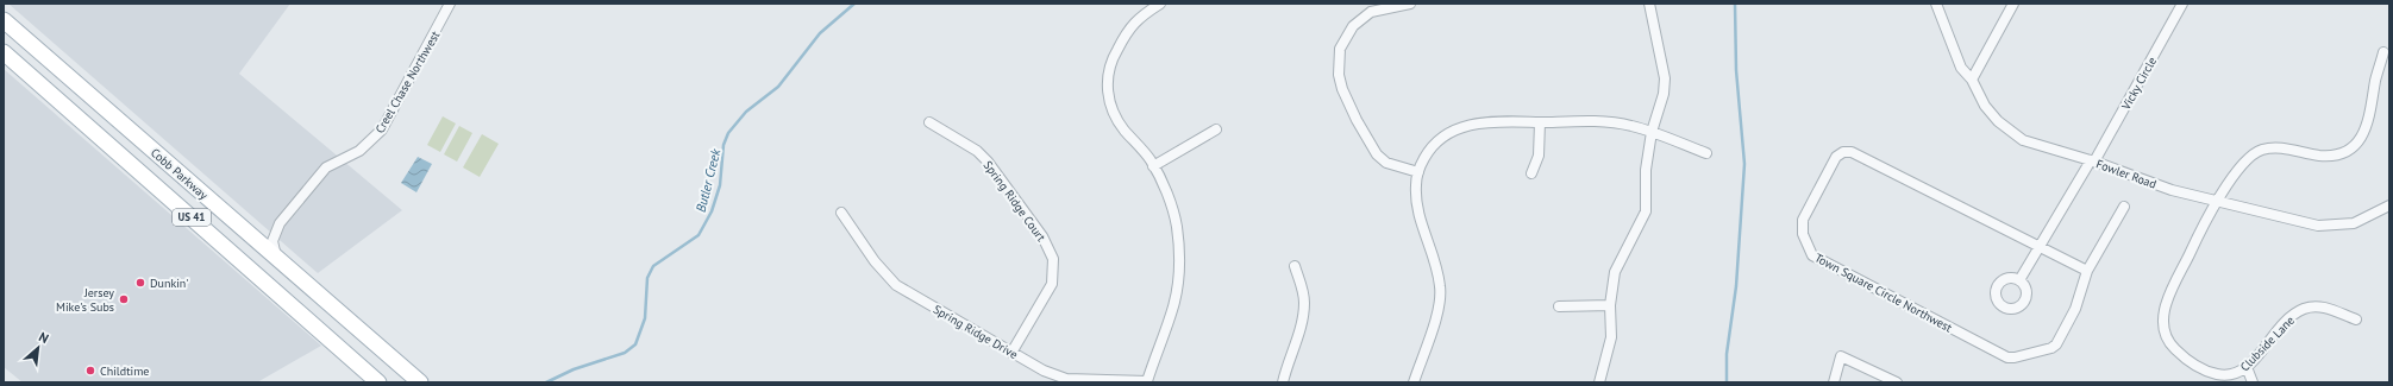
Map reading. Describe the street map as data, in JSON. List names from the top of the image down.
{
  "streets": {
    "main road": ["Cobb Parkway", "US 41"],
    "street": [
      "Creel Chase Northwest",
      "Vicky Circle",
      "Fowler Road",
      "Spring Ridge Court",
      "Town Square Circle Northwest",
      "Spring Ridge Drive",
      "Clubside Lane"
    ]
  },
  "crossings": [
    ["Creel Chase Northwest", "Cobb Parkway"],
    ["Vicky Circle", "Fowler Road"],
    ["Vicky Circle", "Town Square Circle Northwest"],
    ["Fowler Road", "Clubside Lane"],
    ["Spring Ridge Court", "Spring Ridge Drive"]
  ],
  "water": ["Butler Creek"],
  "places": ["Dunkin'", "Jersey Mike's Subs", "Childtime"],
  "north": "top right"
}
